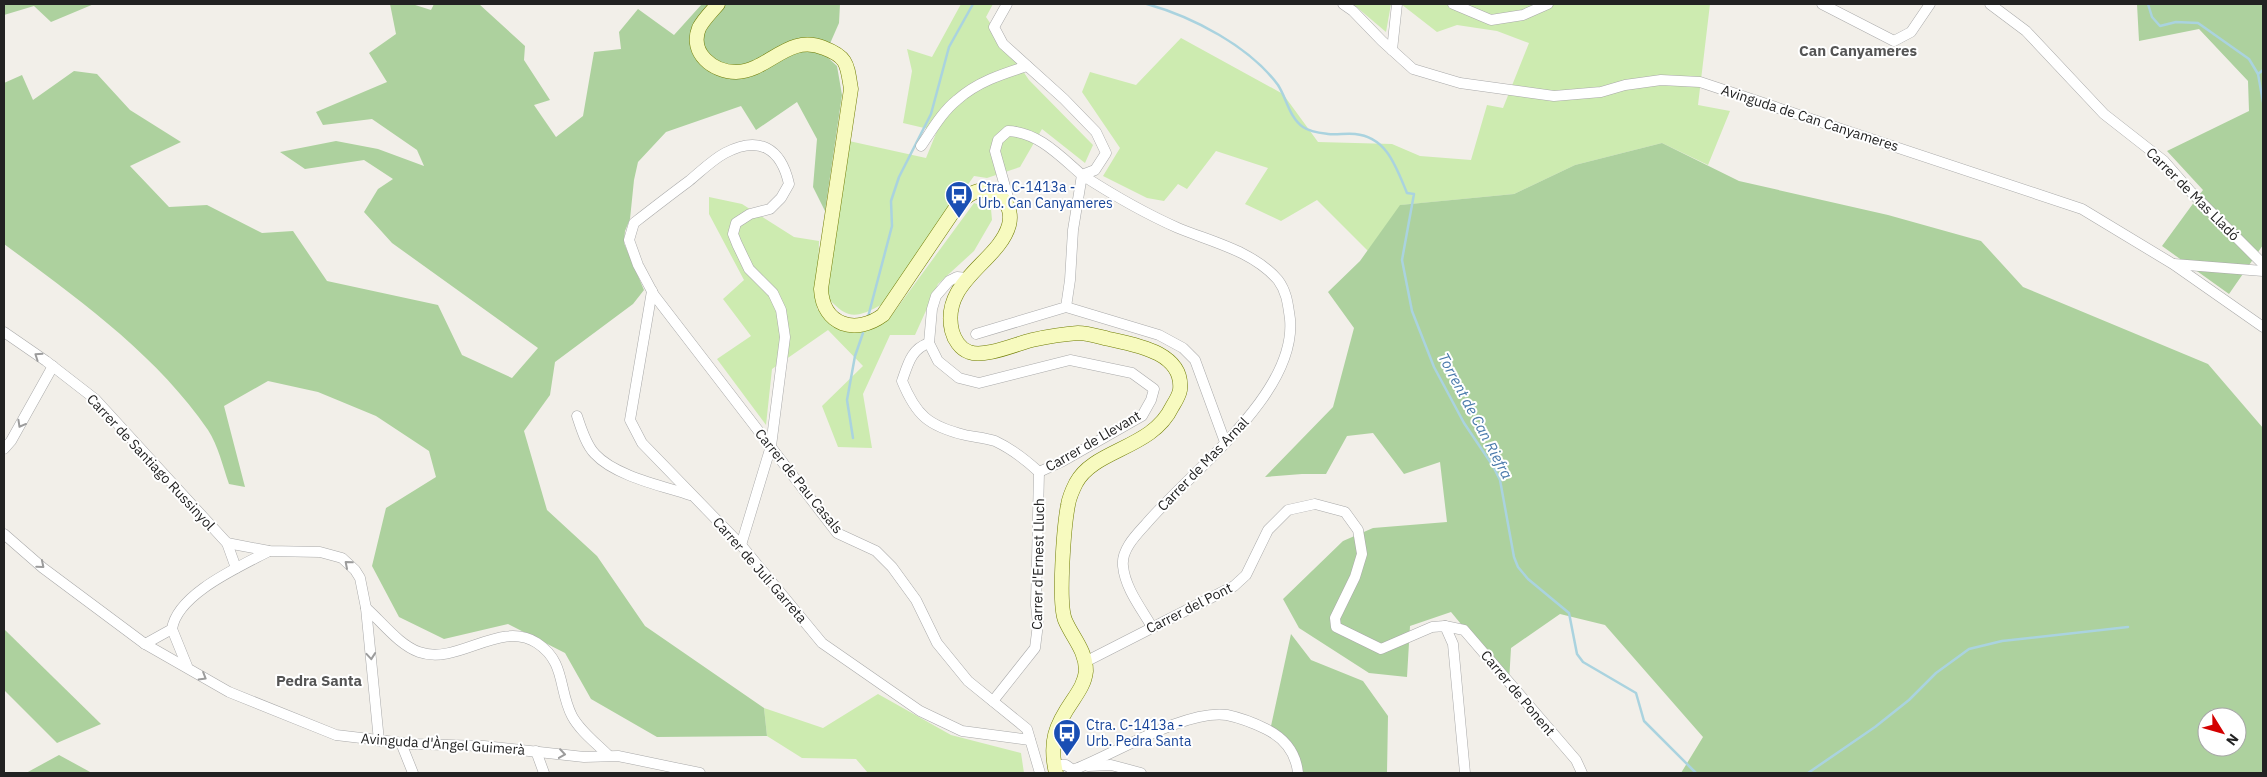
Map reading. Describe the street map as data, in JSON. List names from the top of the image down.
{
  "streets": {
    "street": [
      "Avinguda de Can Canyameres",
      "Carrer de Mas Lladó",
      "Carrer de Llevant",
      "Carrer de Santiago Russinyol",
      "Carrer de Mas Arnal",
      "Carrer de Pau Casals",
      "Carrer d'Ernest Lluch",
      "Carrer de Juli Garreta",
      "Carrer del Pont",
      "Carrer de Ponent",
      "Avinguda d'Àngel Guimerà"
    ]
  },
  "crossings": [
    ["Carrer de Llevant", "Carrer d'Ernest Lluch"],
    ["Carrer de Mas Arnal", "Carrer del Pont"],
    ["Carrer de Pau Casals", "Carrer d'Ernest Lluch"],
    ["Carrer de Pau Casals", "Carrer de Juli Garreta"],
    ["Carrer del Pont", "Carrer de Ponent"]
  ],
  "one_way": ["Avinguda d'Àngel Guimerà"],
  "districts": ["Can Canyameres", "Pedra Santa"],
  "water": ["Torrent de Can Riefra"],
  "places": {
    "bus stop": ["Ctra. C-1413a - Urb. Can Canyameres", "Ctra. C-1413a - Urb. Pedra Santa"]
  },
  "north": "bottom right"
}
